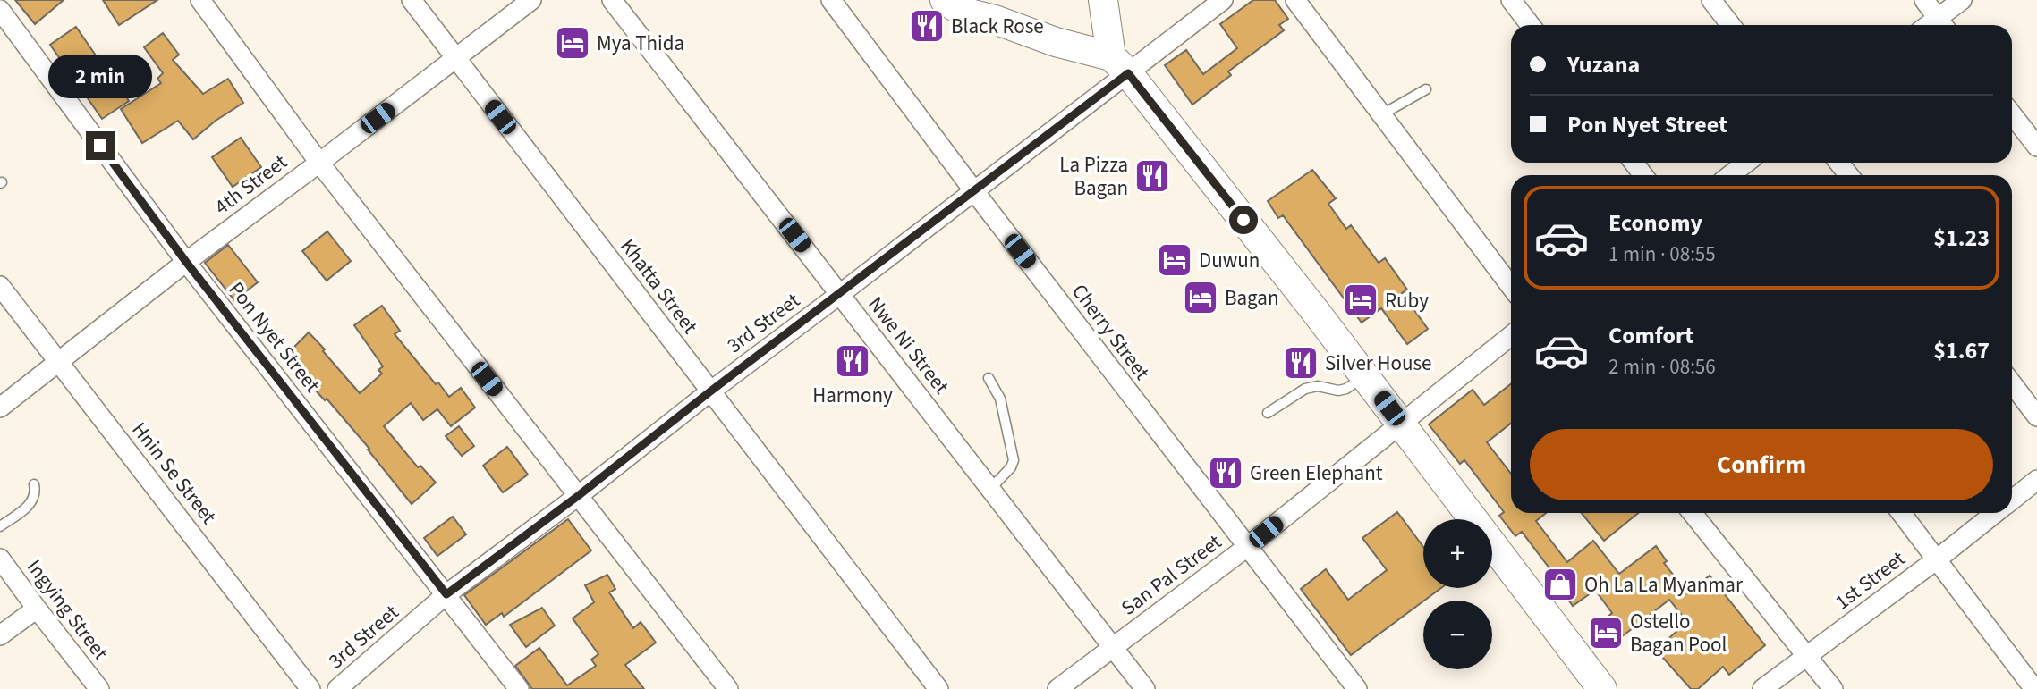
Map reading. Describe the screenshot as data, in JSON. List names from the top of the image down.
{
  "streets": {
    "street": [
      "4th Street",
      "Khatta Street",
      "3rd Street",
      "Cherry Street",
      "Pon Nyet Street",
      "Nwe Ni Street",
      "Hnin Se Street",
      "San Pal Street",
      "1st Street",
      "Ingying Street"
    ]
  },
  "crossings": [
    ["4th Street", "Khatta Street"],
    ["4th Street", "Pon Nyet Street"],
    ["4th Street", "Hnin Se Street"],
    ["Khatta Street", "3rd Street"],
    ["3rd Street", "Cherry Street"],
    ["3rd Street", "Pon Nyet Street"],
    ["3rd Street", "Nwe Ni Street"],
    ["Cherry Street", "San Pal Street"],
    ["Nwe Ni Street", "San Pal Street"]
  ],
  "places": {
    "restaurant": [
      "Black Rose",
      "La Pizza Bagan",
      "Harmony",
      "Silver House",
      "Green Elephant"
    ],
    "hotel": [
      "Mya Thida",
      "Duwun",
      "Bagan",
      "Ruby",
      "Ostello Bagan Pool"
    ],
    "shop": ["Oh La La Myanmar"]
  },
  "page": {
    "banner": ["Yuzana", "Pon Nyet Street"],
    "bubble": "2 min",
    "list": [
      {
        "name": "Economy",
        "note": "1 min · 08:55",
        "value": "$1.23"
      },
      {
        "name": "Comfort",
        "note": "2 min · 08:56",
        "value": "$1.67"
      }
    ],
    "buttons": "Confirm",
    "map_buttons": ["+", "−"]
  }
}
